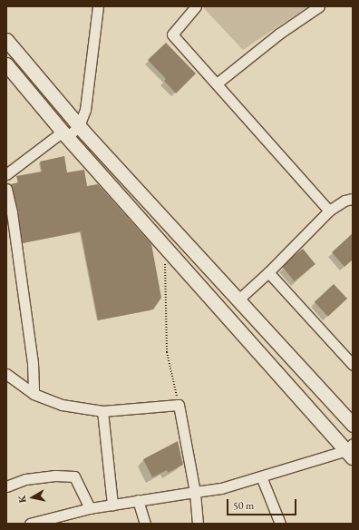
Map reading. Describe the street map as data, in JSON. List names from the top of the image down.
{
  "scale_bar": "50 m",
  "north": "left"
}
